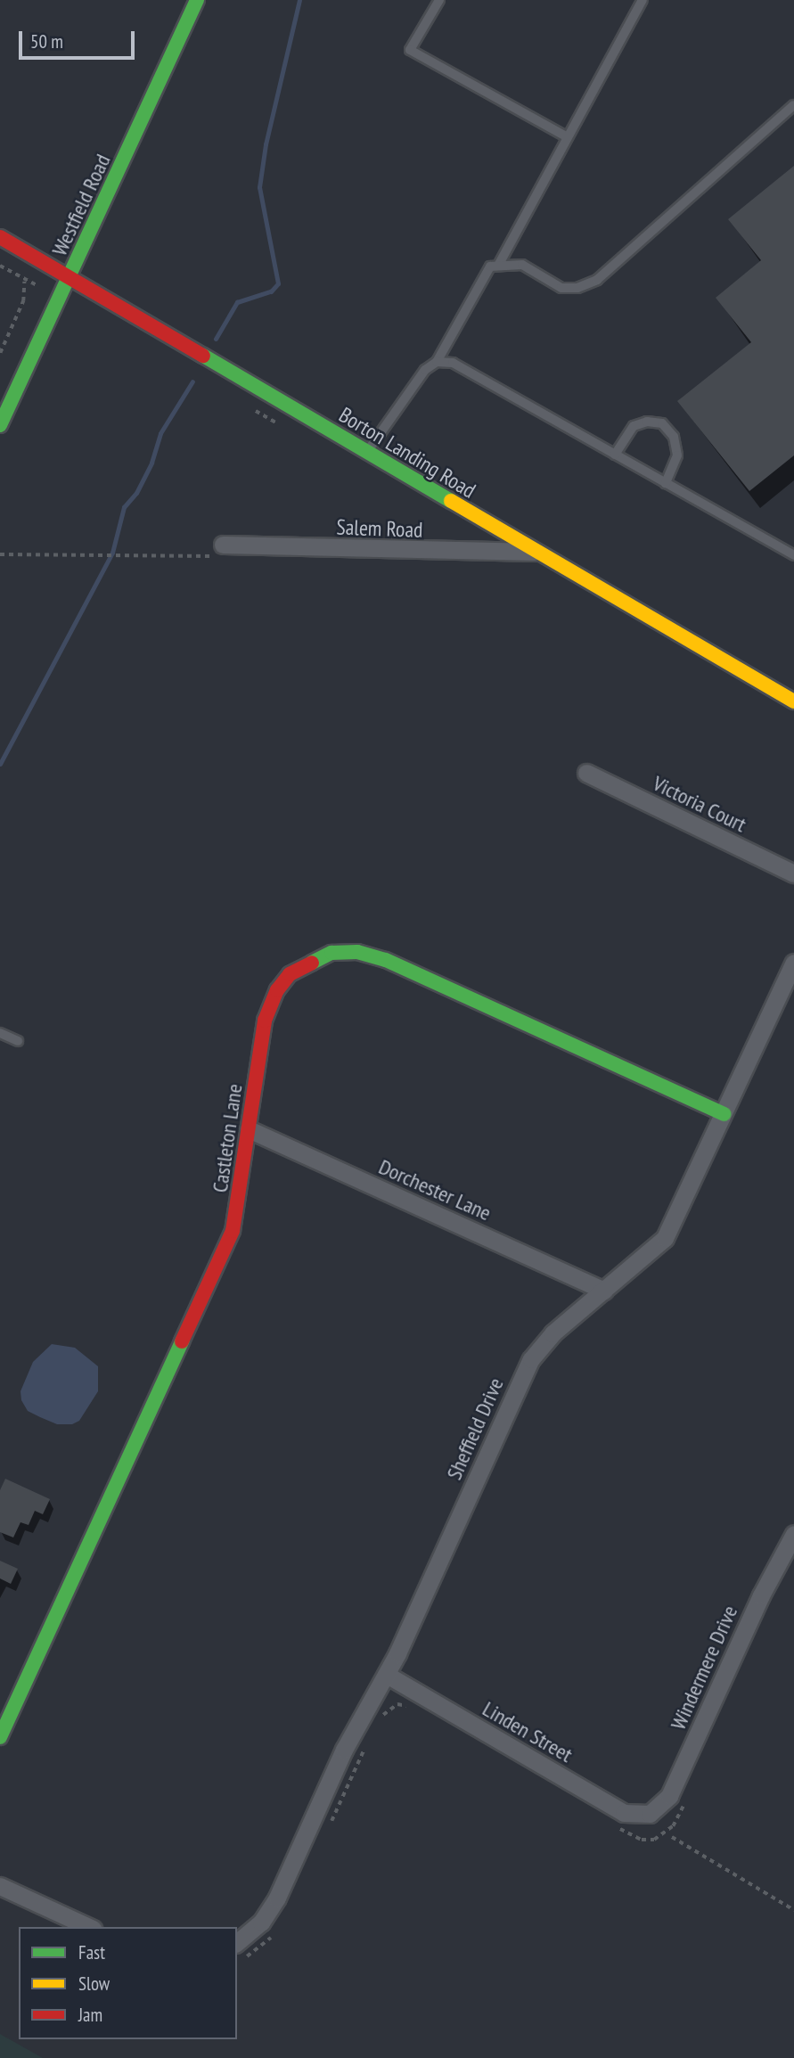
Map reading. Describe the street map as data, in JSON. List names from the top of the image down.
{
  "streets": {
    "street": [
      "Westfield Road",
      "Borton Landing Road",
      "Salem Road",
      "Victoria Court",
      "Castleton Lane",
      "Dorchester Lane",
      "Sheffield Drive",
      "Windermere Drive",
      "Linden Street"
    ]
  },
  "crossings": [
    ["Westfield Road", "Borton Landing Road"],
    ["Borton Landing Road", "Salem Road"],
    ["Castleton Lane", "Dorchester Lane"],
    ["Castleton Lane", "Sheffield Drive"],
    ["Dorchester Lane", "Sheffield Drive"],
    ["Sheffield Drive", "Linden Street"],
    ["Windermere Drive", "Linden Street"]
  ],
  "legend": ["Fast", "Slow", "Jam"],
  "scale_bar": "50 m"
}
